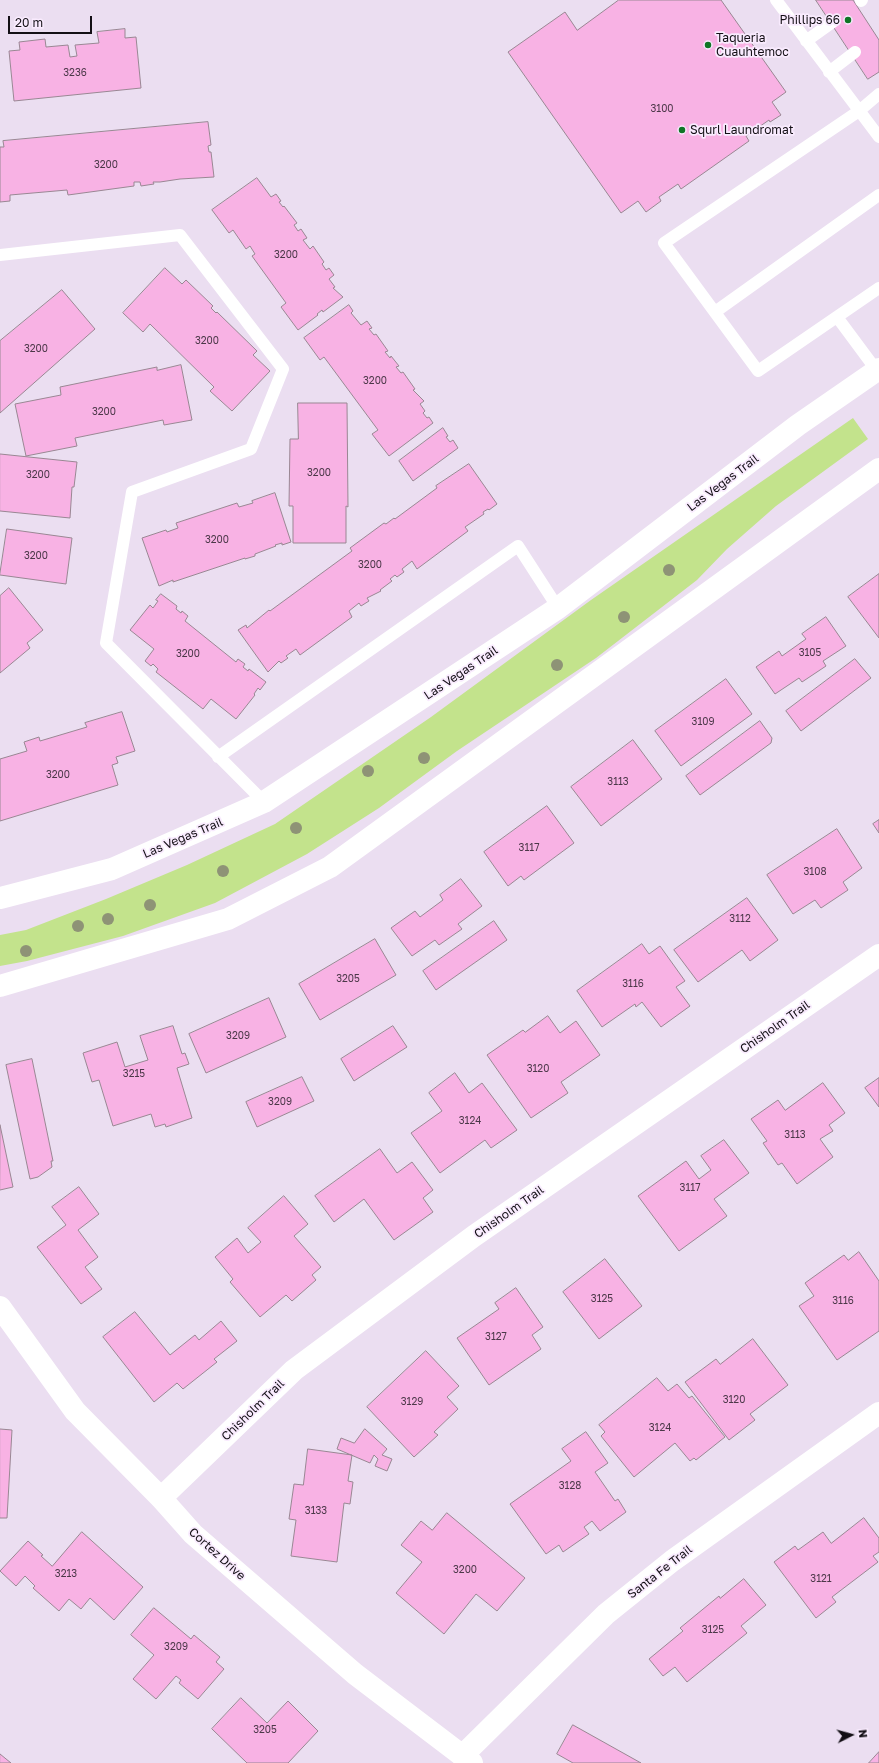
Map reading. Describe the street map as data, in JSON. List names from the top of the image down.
{
  "streets": {
    "street": [
      "Las Vegas Trail",
      "Chisholm Trail",
      "Cortez Drive",
      "Santa Fe Trail"
    ]
  },
  "crossings": [
    ["Chisholm Trail", "Cortez Drive"],
    ["Cortez Drive", "Santa Fe Trail"]
  ],
  "places": ["Phillips 66", "Taqueria Cuauhtemoc", "Squrl Laundromat"],
  "house_numbers": [
    "3236",
    "3100",
    "3200",
    "3200",
    "3200",
    "3200",
    "3200",
    "3200",
    "3200",
    "3200",
    "3200",
    "3200",
    "3200",
    "3105",
    "3200",
    "3109",
    "3200",
    "3113",
    "3117",
    "3108",
    "3112",
    "3205",
    "3116",
    "3209",
    "3120",
    "3215",
    "3209",
    "3124",
    "3113",
    "3117",
    "3125",
    "3116",
    "3127",
    "3120",
    "3129",
    "3124",
    "3128",
    "3133",
    "3200",
    "3213",
    "3121",
    "3125",
    "3209",
    "3205"
  ],
  "scale_bar": "20 m",
  "north": "right"
}
